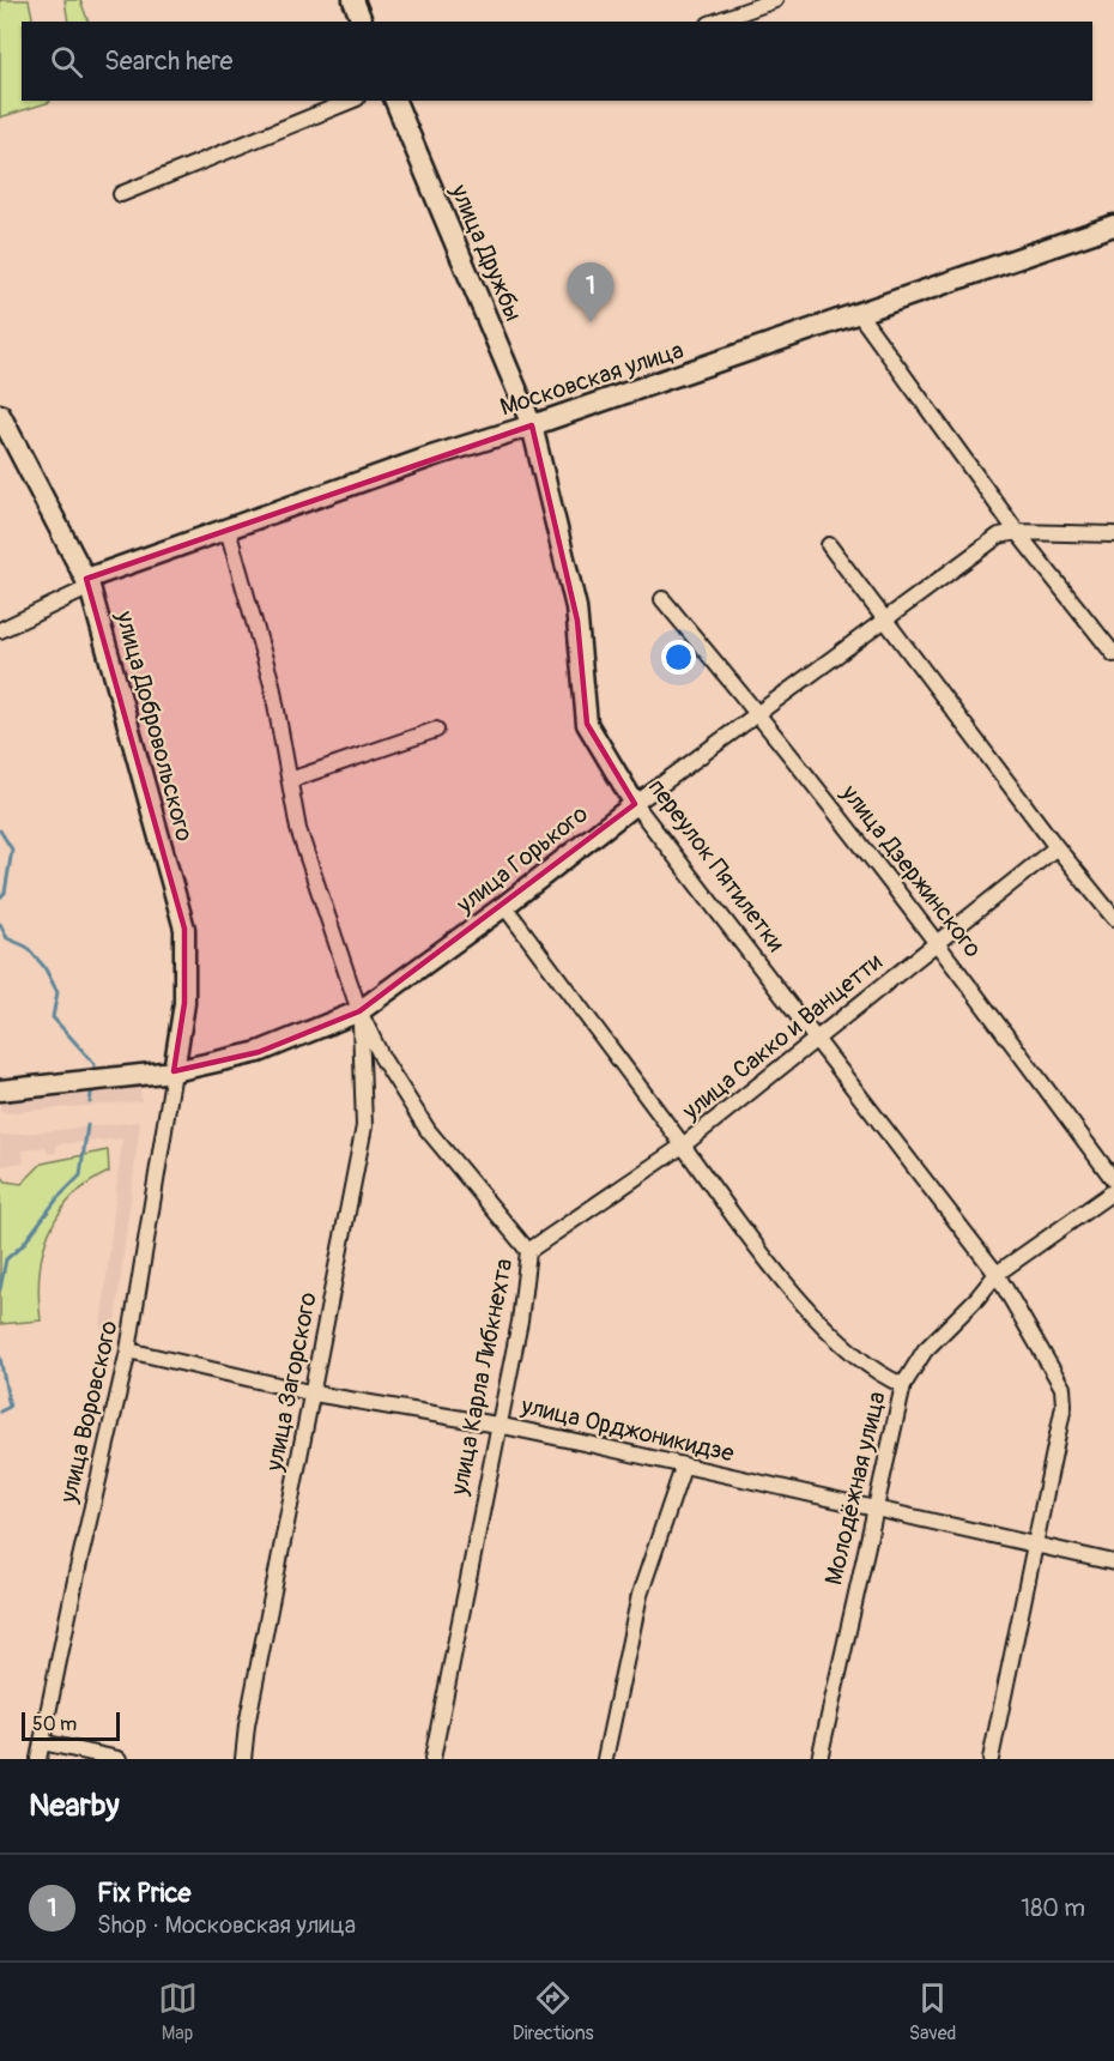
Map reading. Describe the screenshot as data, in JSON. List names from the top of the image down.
{
  "streets": {
    "street": [
      "улица Дружбы",
      "Московская улица",
      "улица Добровольского",
      "улица Горького",
      "переулок Пятилетки",
      "улица Дзержинского",
      "улица Сакко и Ванцетти",
      "улица Карла Либкнехта",
      "улица Загорского",
      "улица Воровского",
      "улица Орджоникидзе",
      "Молодёжная улица"
    ]
  },
  "crossings": [
    ["улица Дружбы", "Московская улица"],
    ["улица Дружбы", "переулок Пятилетки"],
    ["Московская улица", "улица Добровольского"],
    ["Московская улица", "переулок Пятилетки"],
    ["улица Добровольского", "улица Горького"],
    ["улица Добровольского", "улица Воровского"],
    ["улица Горького", "переулок Пятилетки"],
    ["улица Горького", "улица Дзержинского"],
    ["улица Горького", "улица Карла Либкнехта"],
    ["улица Горького", "улица Загорского"],
    ["улица Горького", "улица Воровского"],
    ["переулок Пятилетки", "улица Сакко и Ванцетти"],
    ["переулок Пятилетки", "улица Орджоникидзе"],
    ["переулок Пятилетки", "Молодёжная улица"],
    ["улица Дзержинского", "улица Сакко и Ванцетти"],
    ["улица Сакко и Ванцетти", "улица Карла Либкнехта"],
    ["улица Карла Либкнехта", "улица Загорского"],
    ["улица Карла Либкнехта", "улица Орджоникидзе"],
    ["улица Загорского", "улица Орджоникидзе"],
    ["улица Воровского", "улица Орджоникидзе"],
    ["улица Орджоникидзе", "Молодёжная улица"]
  ],
  "scale_bar": "50 m",
  "page": {
    "search": "Search here",
    "pins": "1",
    "scale": "50 m",
    "heading": "Nearby",
    "list": [
      {
        "mark": "1",
        "name": "Fix Price",
        "note": "Shop · Московская улица",
        "value": "180 m"
      }
    ],
    "nav": ["Map", "Directions", "Saved"]
  }
}
